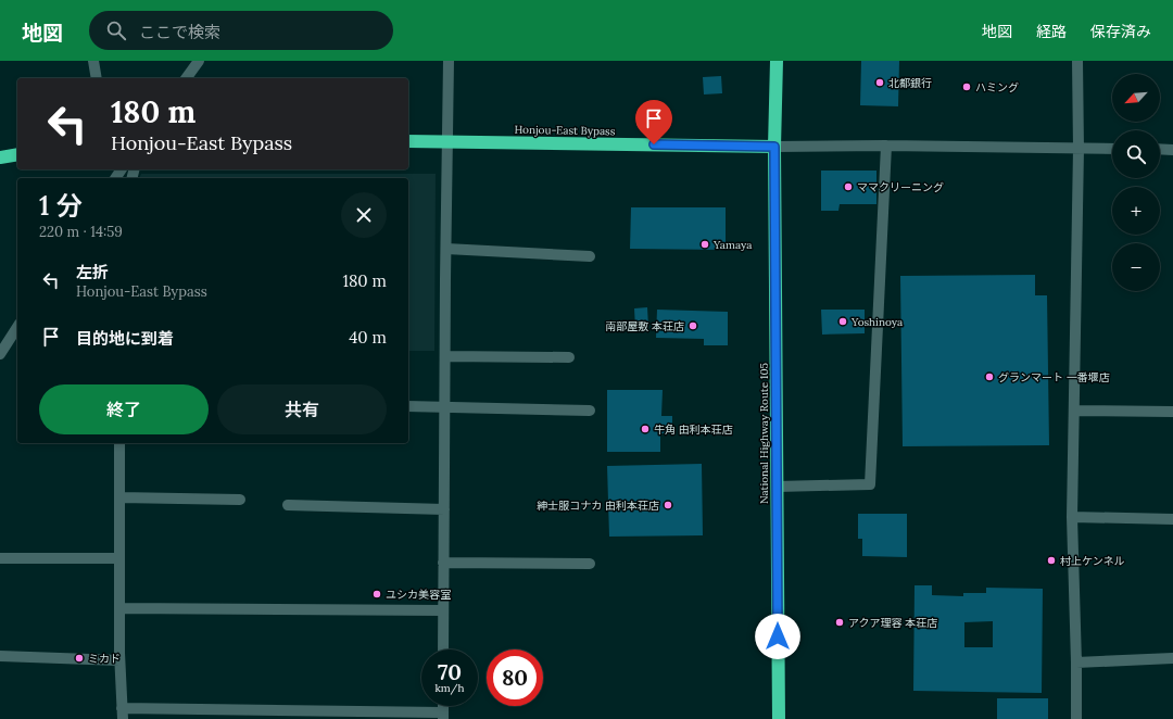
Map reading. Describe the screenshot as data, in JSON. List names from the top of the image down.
{
  "streets": {
    "highway": ["Honjou-East Bypass", "National Highway Route 105"]
  },
  "crossings": [
    ["Honjou-East Bypass", "National Highway Route 105"]
  ],
  "places": [
    "北都銀行",
    "ハミング",
    "ママクリーニング",
    "Yamaya",
    "Yoshinoya",
    "南部屋敷 本荘店",
    "グランマート 一番堰店",
    "牛角 由利本荘店",
    "紳士服コナカ 由利本荘店",
    "村上ケンネル",
    "ユシカ美容室",
    "アクア理容 本荘店",
    "ミカド"
  ],
  "north": "bottom left",
  "page": {
    "header": "地図",
    "search": "ここで検索",
    "nav": ["地図", "経路", "保存済み"],
    "map_buttons": ["+", "−"],
    "turn": ["180 m", "Honjou-East Bypass"],
    "heading": ["1 分", "220 m · 14:59"],
    "list": [
      {
        "name": "左折",
        "note": "Honjou-East Bypass",
        "value": "180 m"
      },
      {
        "name": "目的地に到着",
        "value": "40 m"
      }
    ],
    "buttons": ["終了", "共有"],
    "speed": "70 km/h",
    "limit": "80"
  }
}
